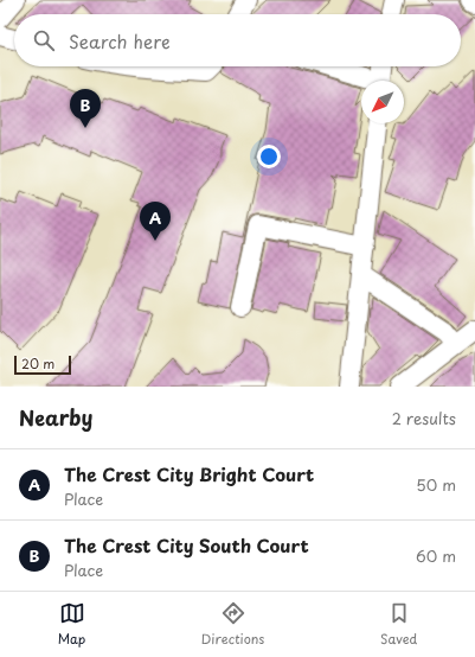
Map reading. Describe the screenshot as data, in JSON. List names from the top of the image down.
{
  "scale_bar": "20 m",
  "north": "bottom left",
  "page": {
    "search": "Search here",
    "pins": ["B", "A"],
    "scale": "20 m",
    "heading": ["Nearby", "2 results"],
    "list": [
      {
        "mark": "A",
        "name": "The Crest City Bright Court",
        "note": "Place",
        "value": "50 m"
      },
      {
        "mark": "B",
        "name": "The Crest City South Court",
        "note": "Place",
        "value": "60 m"
      }
    ],
    "nav": ["Map", "Directions", "Saved"]
  }
}
